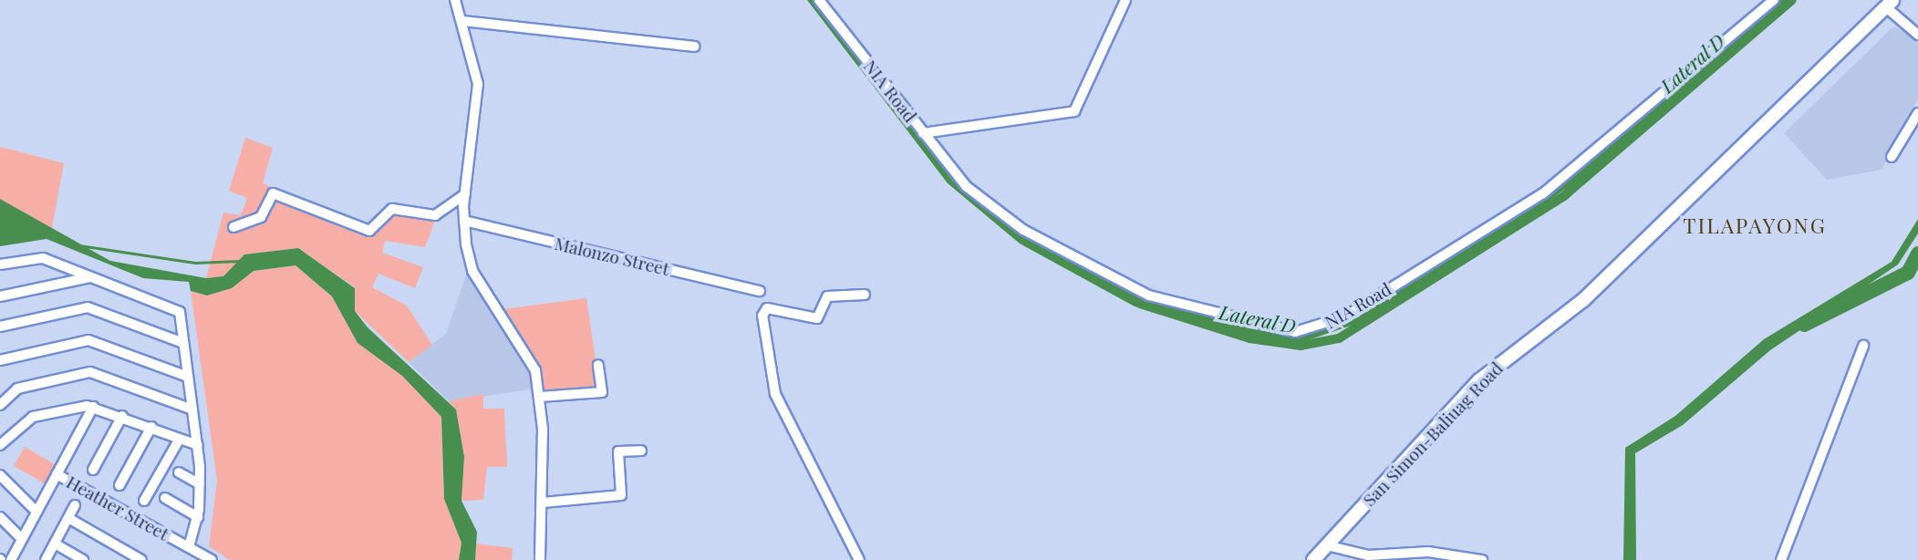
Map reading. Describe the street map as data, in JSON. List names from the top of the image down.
{
  "streets": {
    "main road": ["San Simon-Baliuag Road"],
    "street": ["NIA Road", "Malonzo Street", "Heather Street"]
  },
  "districts": ["TILAPAYONG"],
  "water": ["Lateral D"]
}
